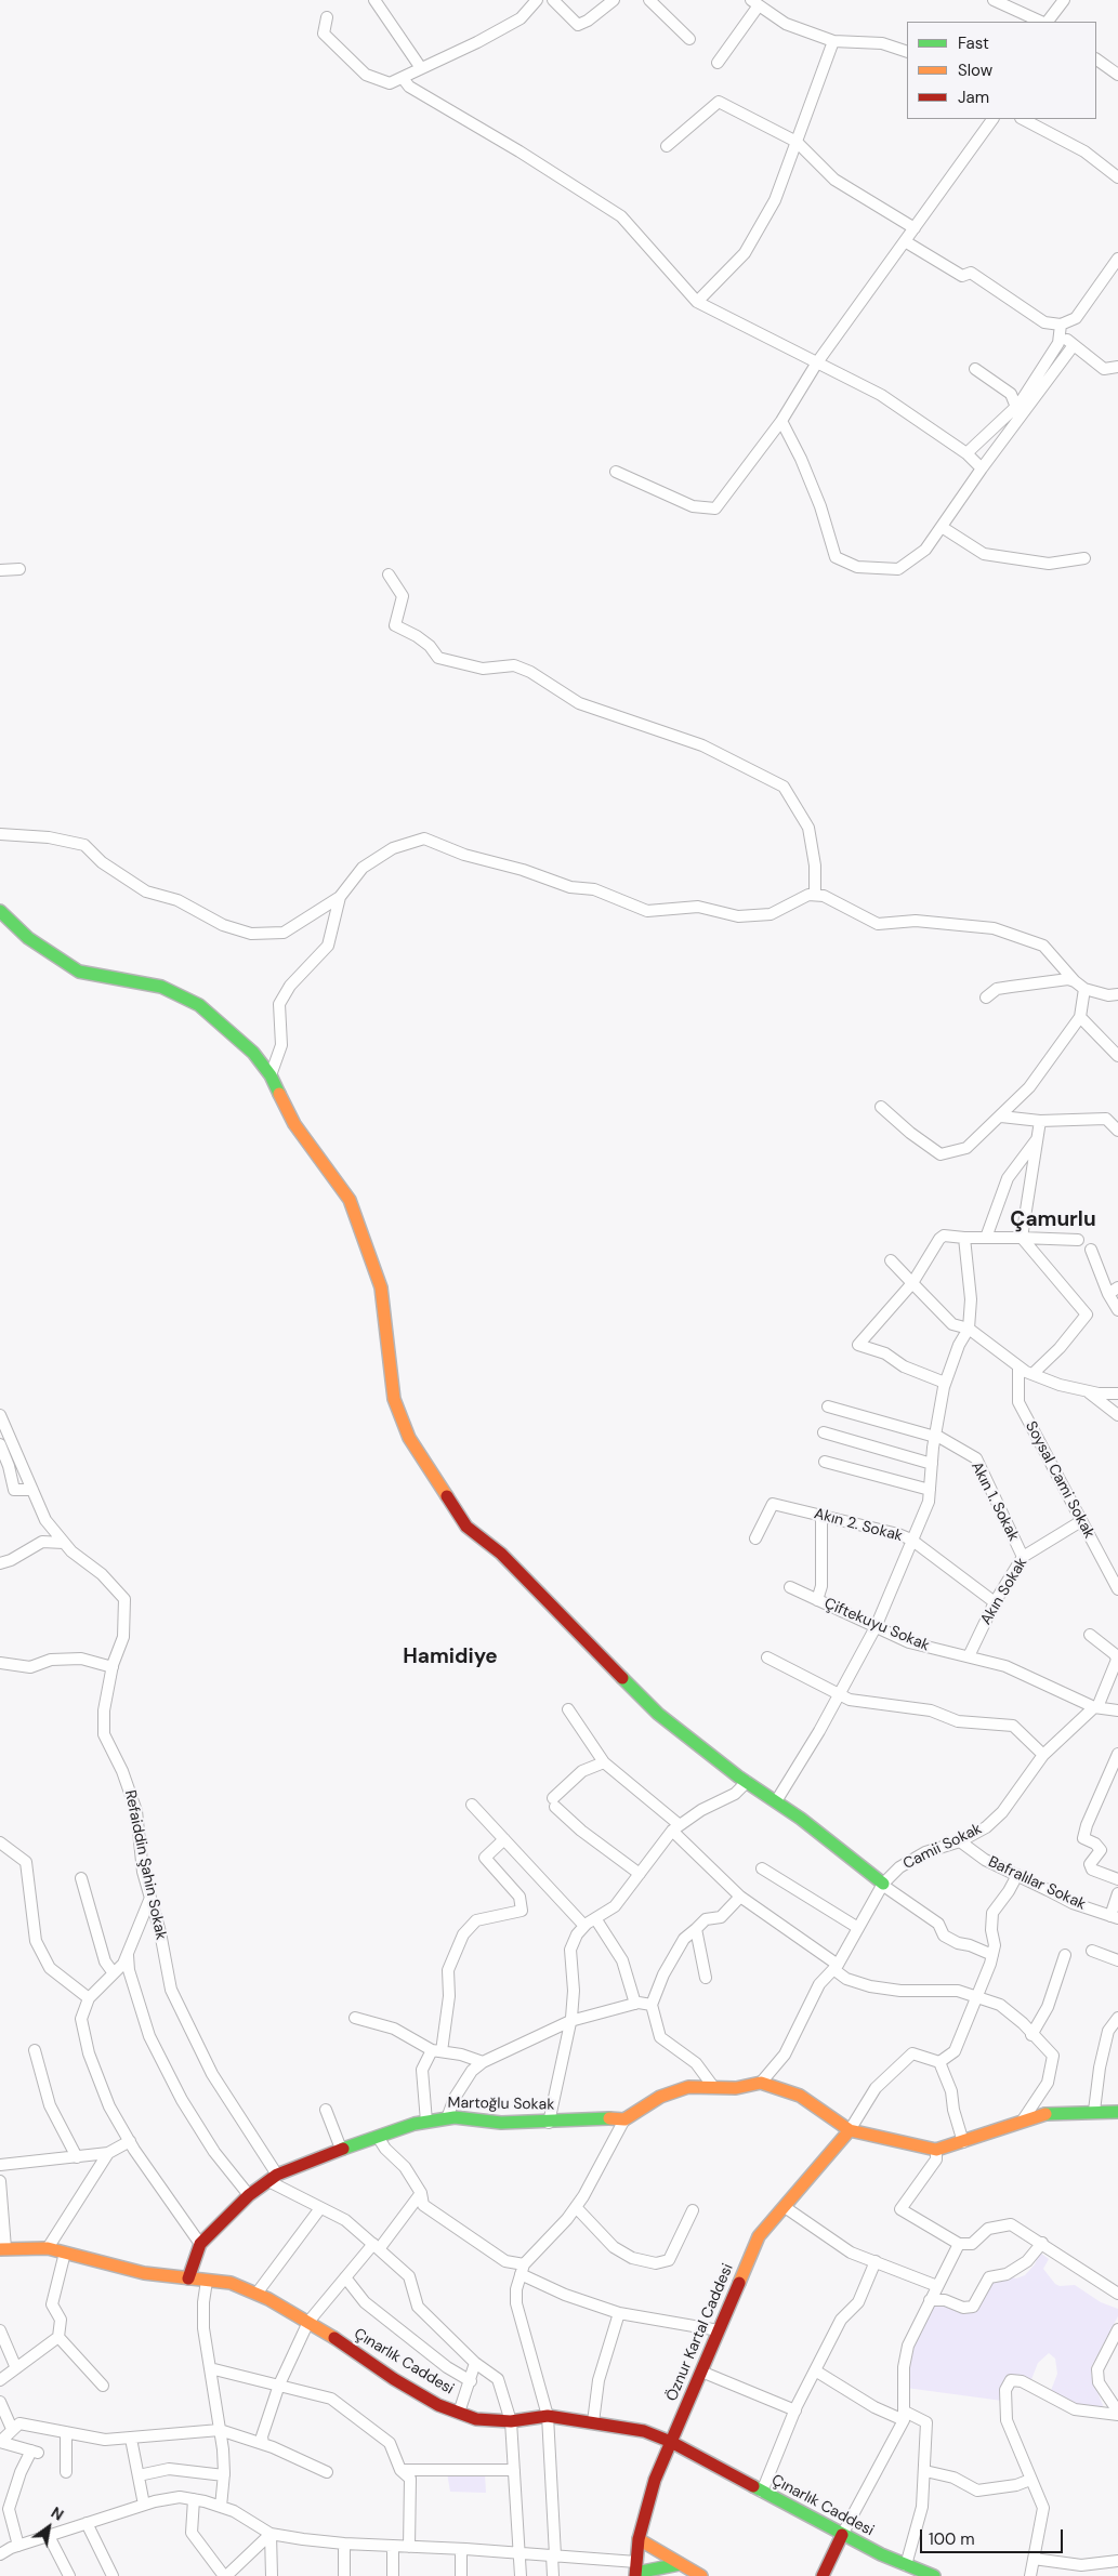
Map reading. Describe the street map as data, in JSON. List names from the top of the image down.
{
  "streets": {
    "street": [
      "Soysal Cami Sokak",
      "Akın 1. Sokak",
      "Akın 2. Sokak",
      "Akın Sokak",
      "Çiftekuyu Sokak",
      "Camii Sokak",
      "Refaiddin Şahin Sokak",
      "Bafralılar Sokak",
      "Martoğlu Sokak",
      "Öznur Kartal Caddesi",
      "Çınarlık Caddesi"
    ]
  },
  "crossings": [
    ["Soysal Cami Sokak", "Akın Sokak"],
    ["Akın 1. Sokak", "Akın Sokak"],
    ["Akın 2. Sokak", "Akın Sokak"],
    ["Akın Sokak", "Çiftekuyu Sokak"],
    ["Çiftekuyu Sokak", "Camii Sokak"],
    ["Camii Sokak", "Bafralılar Sokak"],
    ["Refaiddin Şahin Sokak", "Martoğlu Sokak"],
    ["Öznur Kartal Caddesi", "Çınarlık Caddesi"]
  ],
  "districts": ["Çamurlu", "Hamidiye"],
  "legend": ["Fast", "Slow", "Jam"],
  "scale_bar": "100 m",
  "north": "top right"
}
